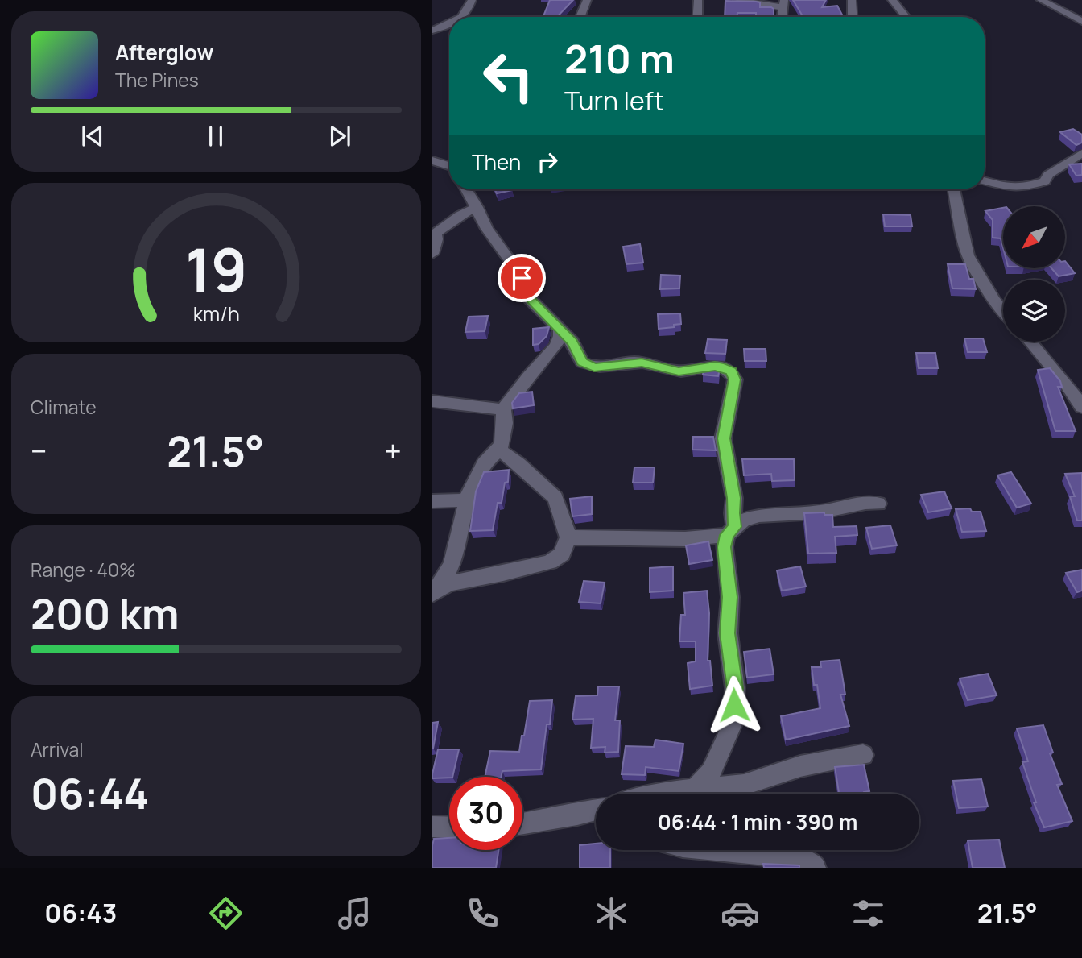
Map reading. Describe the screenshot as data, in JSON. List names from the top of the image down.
{
  "north": "bottom left",
  "page": {
    "turn": ["210 m", "Turn left"],
    "song": ["Afterglow", "The Pines"],
    "then": "Then",
    "tile": [
      "Climate",
      ["Range · 40%", "200 km"],
      ["Arrival", "06:44"]
    ],
    "heat": ["−", "21.5°", "+"],
    "limit": "30",
    "trip": "06:44 · 1 min · 390 m",
    "tabs": ["06:43", "21.5°"],
    "gauge": ["19", "km/h"]
  }
}
